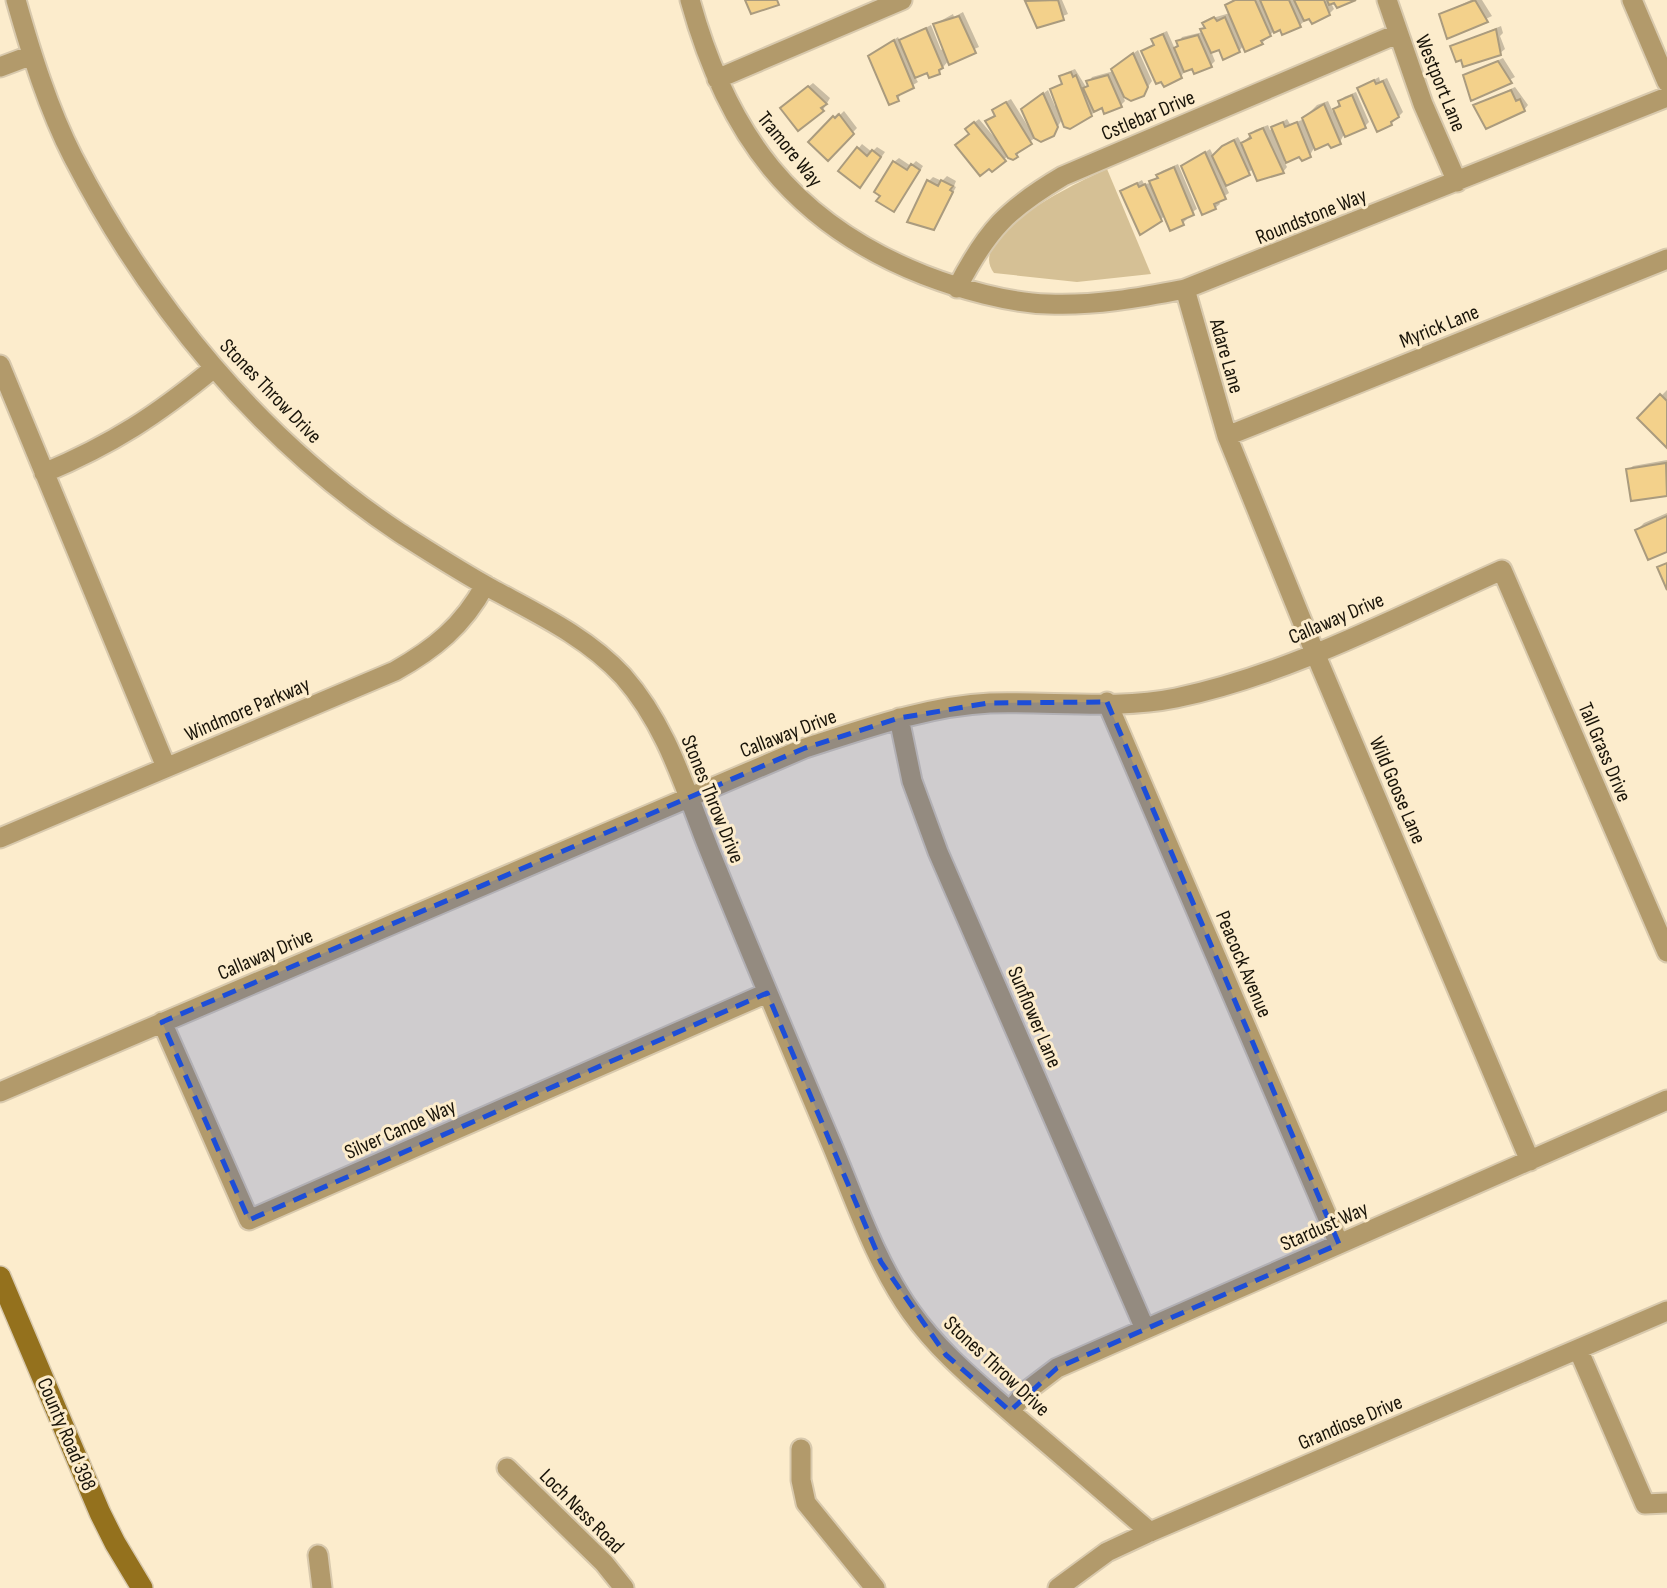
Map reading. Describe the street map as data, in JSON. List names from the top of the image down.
{
  "streets": {
    "street": [
      "Westport Lane",
      "Cstlebar Drive",
      "Tramore Way",
      "Roundstone Way",
      "Myrick Lane",
      "Adare Lane",
      "Stones Throw Drive",
      "Callaway Drive",
      "Windmore Parkway",
      "Tall Grass Drive",
      "Wild Goose Lane",
      "Peacock Avenue",
      "Sunflower Lane",
      "Silver Canoe Way",
      "Stardust Way",
      "Grandiose Drive",
      "County Road 398",
      "Loch Ness Road"
    ]
  },
  "crossings": [
    ["Westport Lane", "Cstlebar Drive"],
    ["Westport Lane", "Roundstone Way"],
    ["Cstlebar Drive", "Tramore Way"],
    ["Cstlebar Drive", "Roundstone Way"],
    ["Tramore Way", "Roundstone Way"],
    ["Roundstone Way", "Adare Lane"],
    ["Myrick Lane", "Adare Lane"],
    ["Myrick Lane", "Wild Goose Lane"],
    ["Adare Lane", "Wild Goose Lane"],
    ["Stones Throw Drive", "Callaway Drive"],
    ["Stones Throw Drive", "Windmore Parkway"],
    ["Stones Throw Drive", "Silver Canoe Way"],
    ["Stones Throw Drive", "Stardust Way"],
    ["Stones Throw Drive", "Grandiose Drive"],
    ["Callaway Drive", "Tall Grass Drive"],
    ["Callaway Drive", "Wild Goose Lane"],
    ["Callaway Drive", "Peacock Avenue"],
    ["Callaway Drive", "Sunflower Lane"],
    ["Callaway Drive", "Silver Canoe Way"],
    ["Wild Goose Lane", "Stardust Way"],
    ["Peacock Avenue", "Stardust Way"],
    ["Sunflower Lane", "Stardust Way"]
  ]
}
